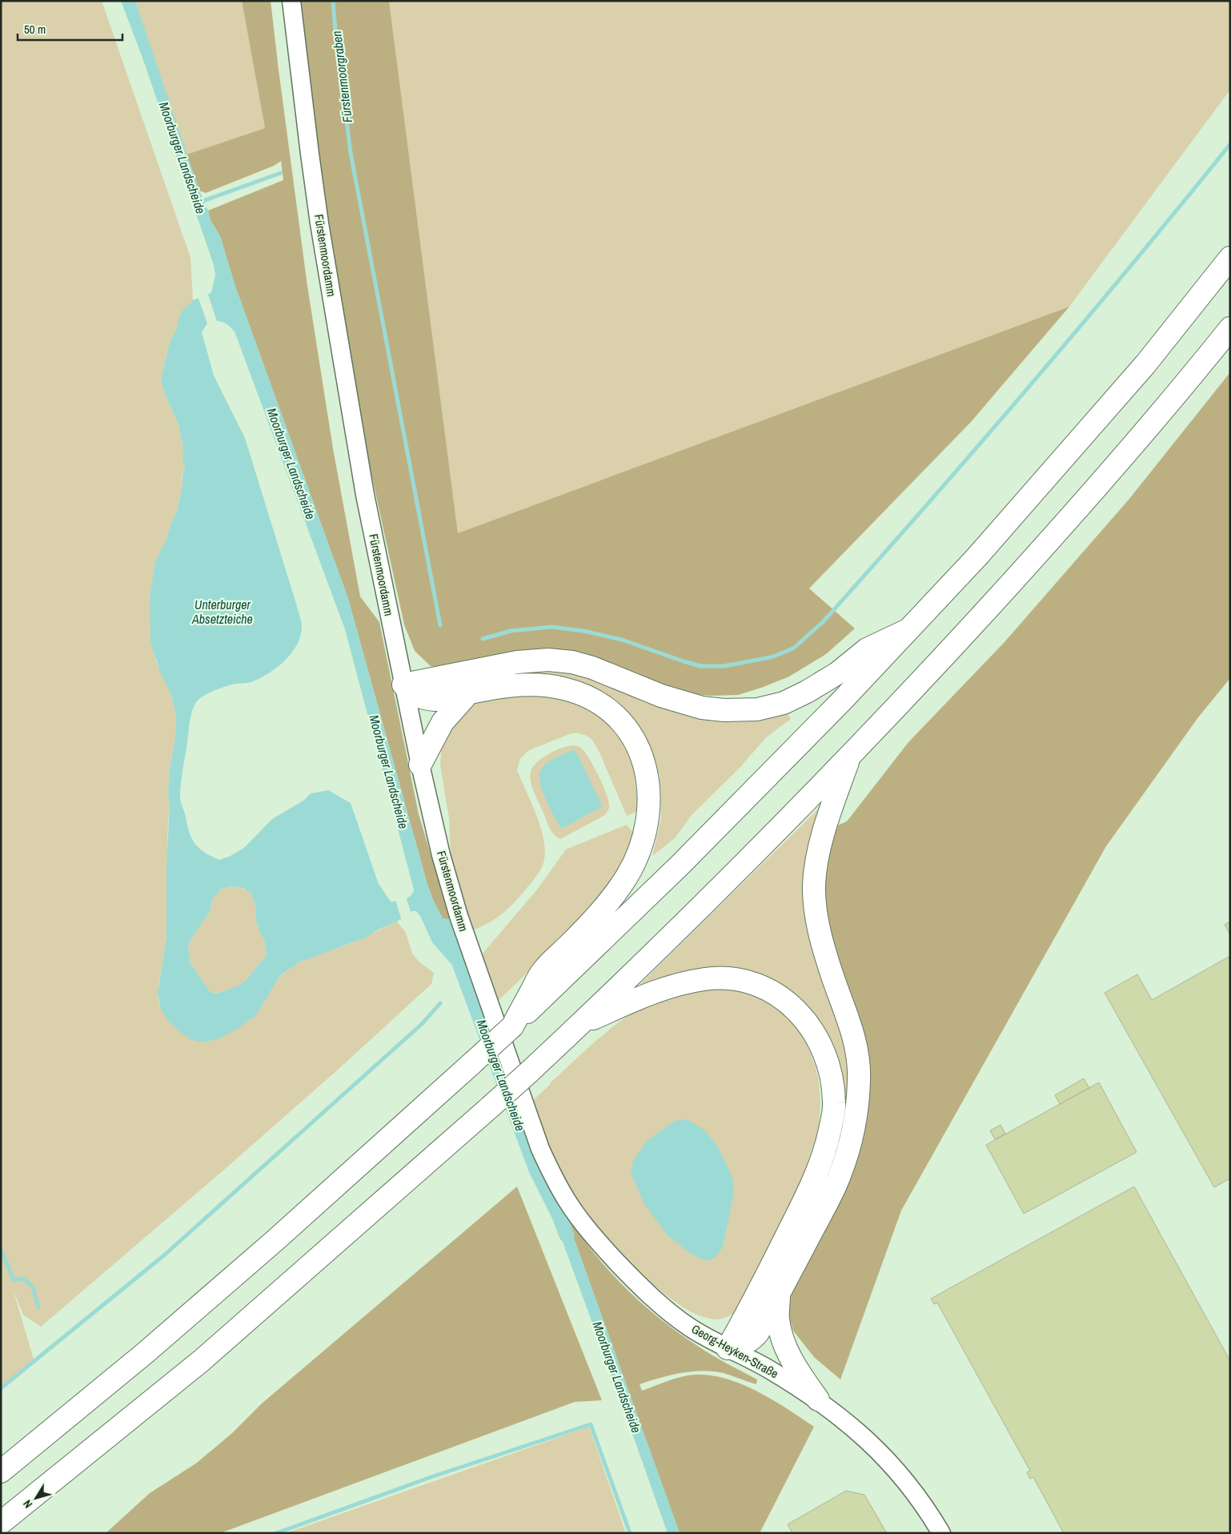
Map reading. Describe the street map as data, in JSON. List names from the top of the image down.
{
  "streets": {
    "main road": ["Fürstenmoordamm", "Georg-Heyken-Straße"]
  },
  "crossings": [
    ["Fürstenmoordamm", "Georg-Heyken-Straße"]
  ],
  "water": ["Fürstenmoorgraben", "Moorburger Landscheide", "Unterburger Absetzteiche"],
  "scale_bar": "50 m",
  "north": "bottom left"
}
